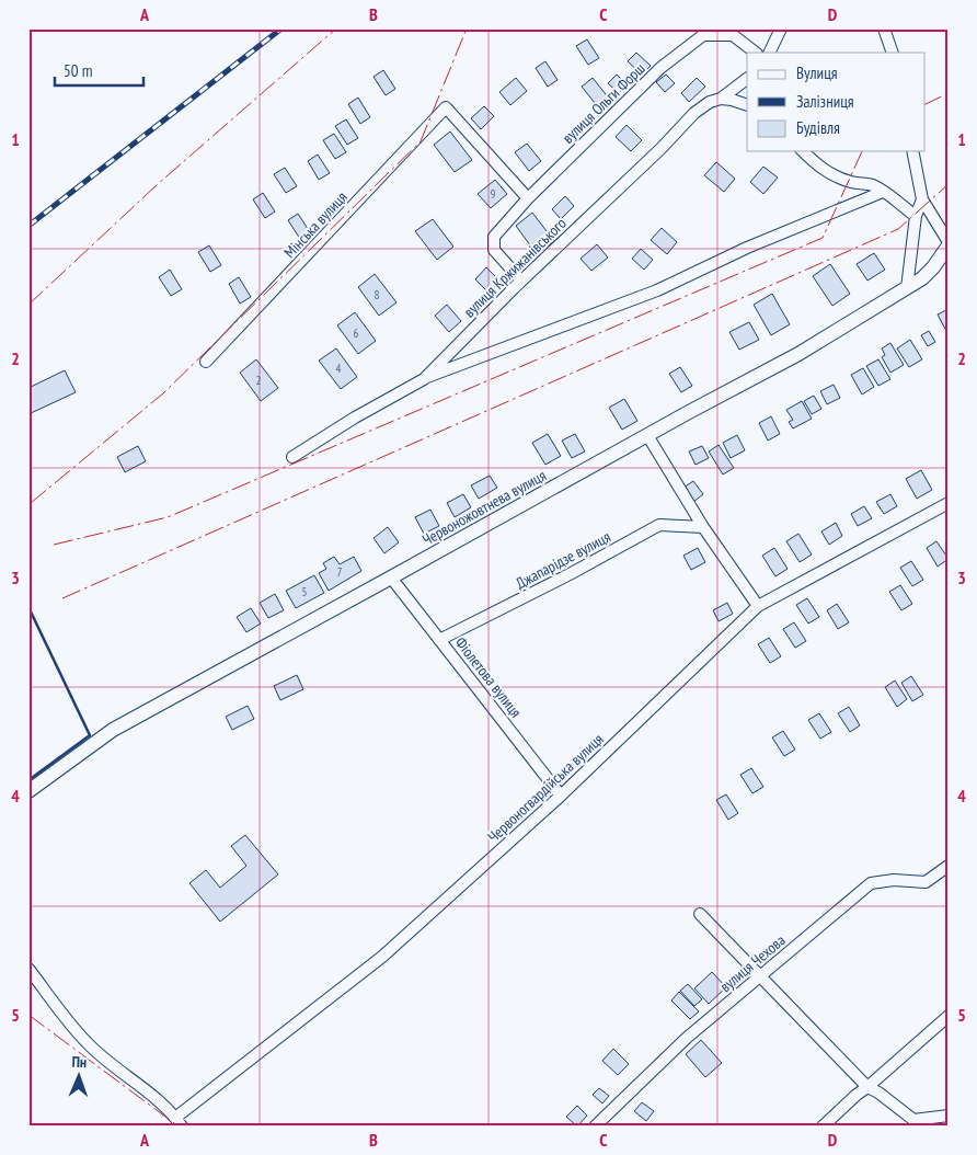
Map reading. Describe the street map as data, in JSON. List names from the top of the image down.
{
  "streets": {
    "street": [
      "вулиця Ольги Форш",
      "Мінська вулиця",
      "вулиця Кржижанівського",
      "Червоножовтнева вулиця",
      "Джапарідзе вулиця",
      "Фіолетова вулиця",
      "Червоногвардійська вулиця",
      "вулиця Чехова"
    ]
  },
  "crossings": [
    ["вулиця Ольги Форш", "Мінська вулиця"],
    ["вулиця Ольги Форш", "вулиця Кржижанівського"],
    ["Червоножовтнева вулиця", "Фіолетова вулиця"],
    ["Джапарідзе вулиця", "Фіолетова вулиця"],
    ["Фіолетова вулиця", "Червоногвардійська вулиця"]
  ],
  "house_numbers": [
    "9",
    "8",
    "6",
    "4",
    "2",
    "7",
    "5"
  ],
  "legend": ["Вулиця", "Залізниця", "Будівля"],
  "scale_bar": "50 m",
  "north": "top",
  "grid": {
    "columns": [
      "A",
      "B",
      "C",
      "D"
    ],
    "rows": [
      "1",
      "2",
      "3",
      "4",
      "5"
    ]
  }
}
